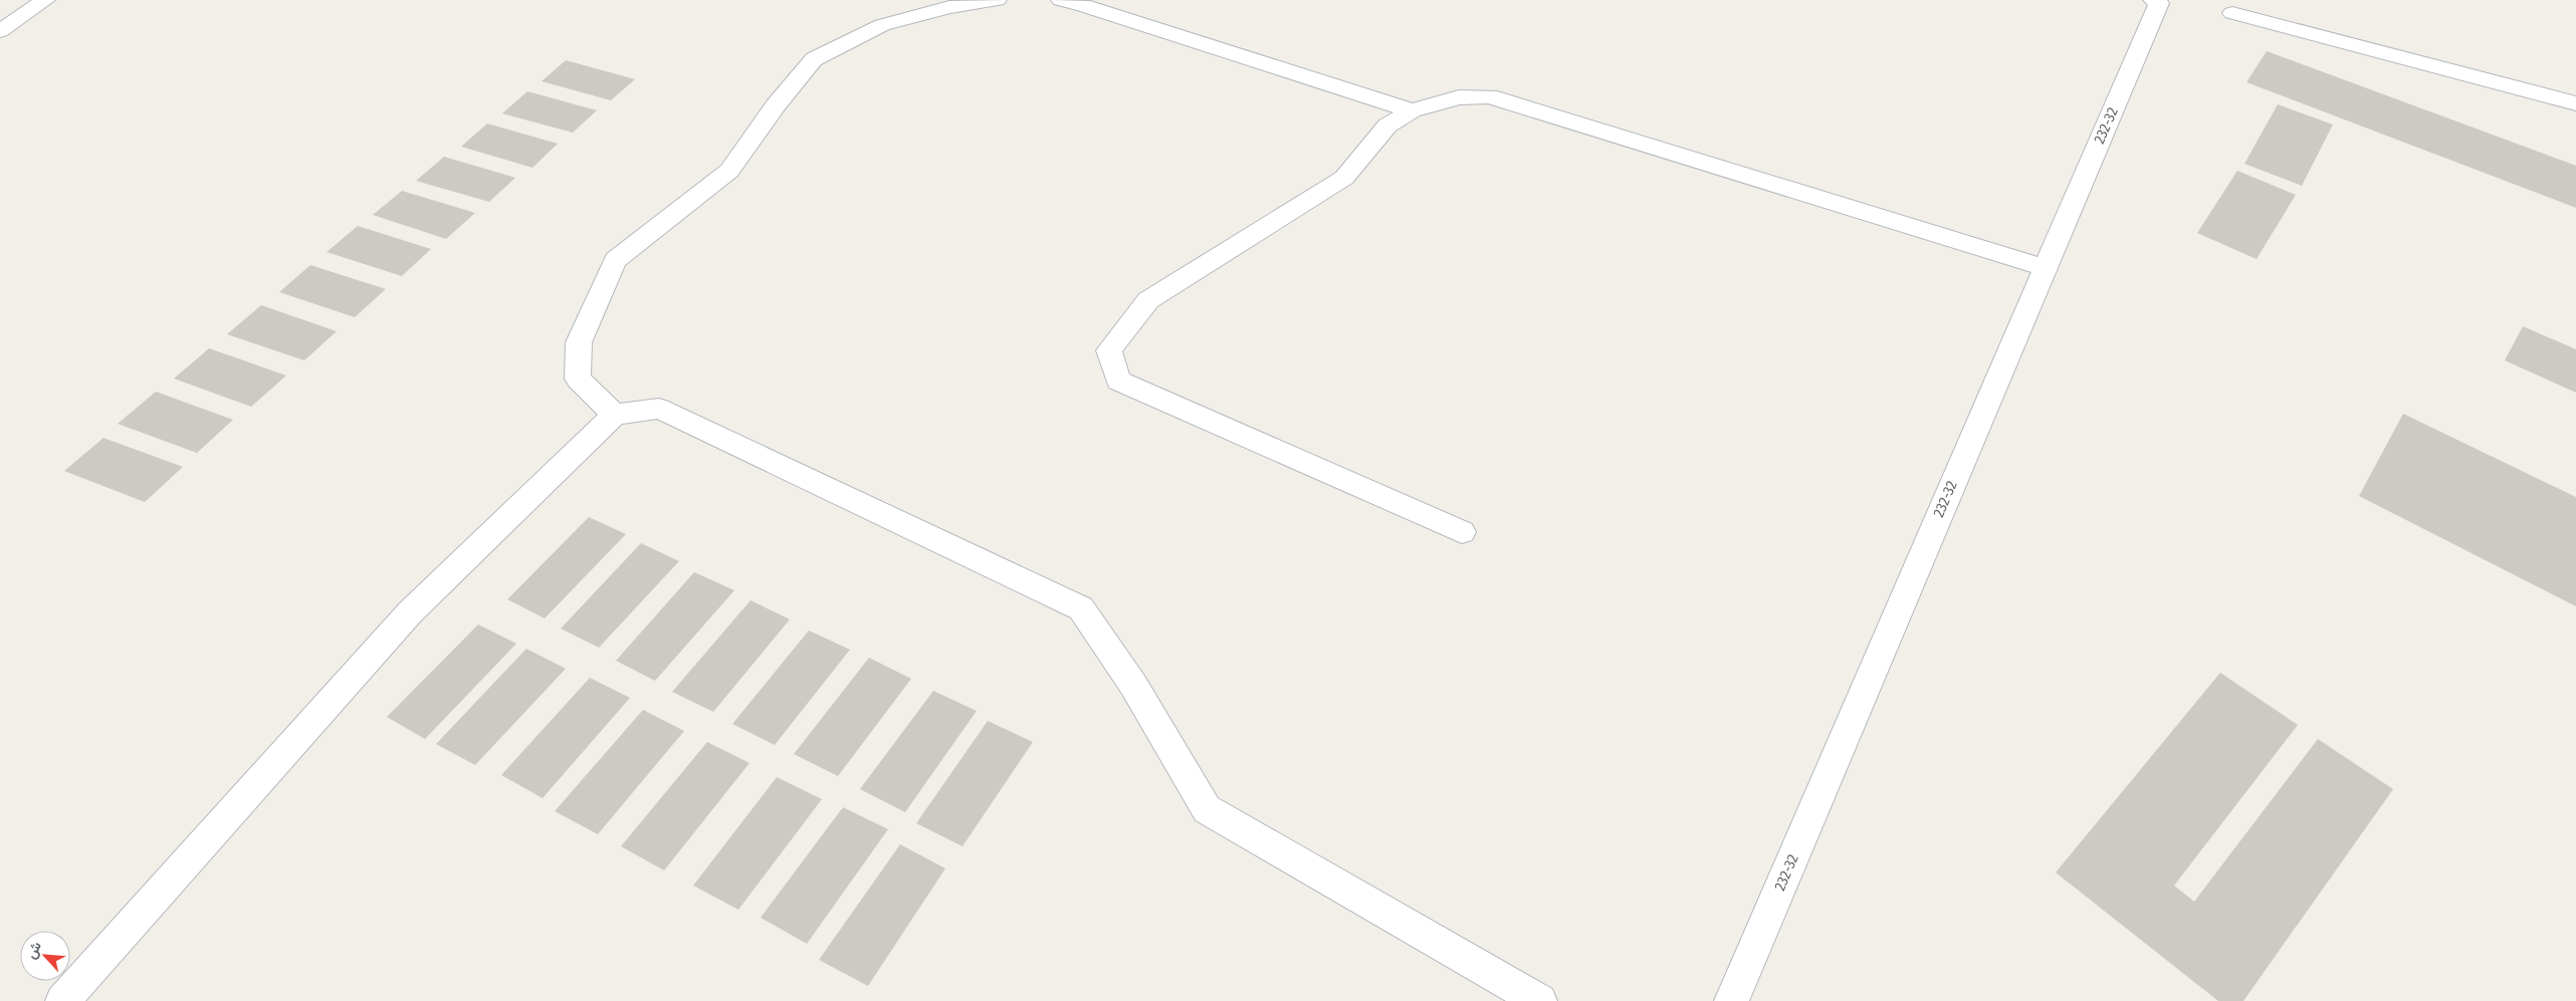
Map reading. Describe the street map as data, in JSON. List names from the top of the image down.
{
  "streets": {
    "street": ["232-32"]
  },
  "north": "top left"
}
